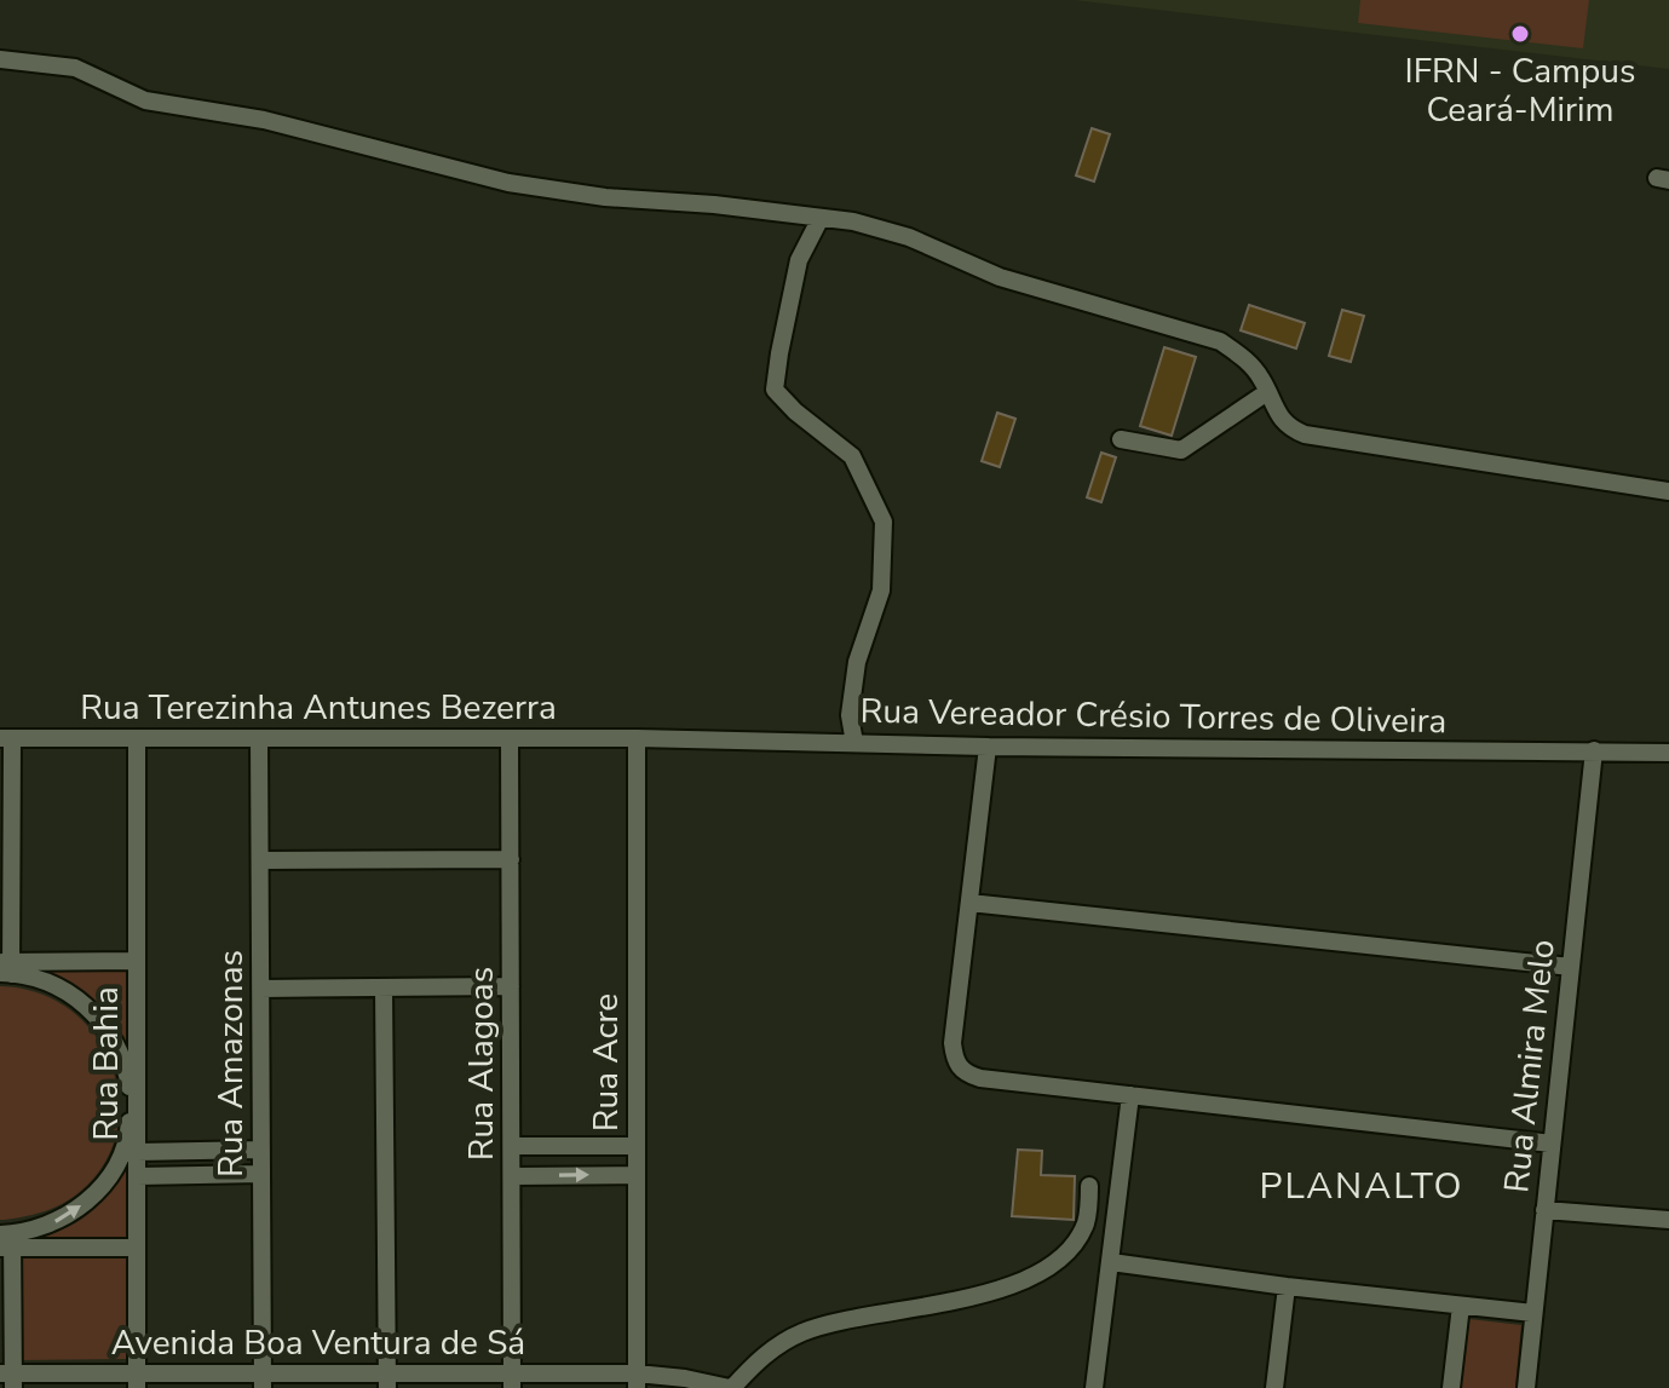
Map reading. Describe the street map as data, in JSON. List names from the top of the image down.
{
  "streets": {
    "street": [
      "Rua Terezinha Antunes Bezerra",
      "Rua Vereador Crésio Torres de Oliveira",
      "Rua Acre",
      "Rua Bahia",
      "Rua Amazonas",
      "Rua Alagoas",
      "Rua Almira Melo",
      "Avenida Boa Ventura de Sá"
    ]
  },
  "crossings": [
    ["Rua Terezinha Antunes Bezerra", "Rua Vereador Crésio Torres de Oliveira"],
    ["Rua Terezinha Antunes Bezerra", "Rua Acre"],
    ["Rua Terezinha Antunes Bezerra", "Rua Bahia"],
    ["Rua Terezinha Antunes Bezerra", "Rua Amazonas"],
    ["Rua Terezinha Antunes Bezerra", "Rua Alagoas"],
    ["Rua Vereador Crésio Torres de Oliveira", "Rua Acre"],
    ["Rua Vereador Crésio Torres de Oliveira", "Rua Almira Melo"],
    ["Rua Acre", "Avenida Boa Ventura de Sá"],
    ["Rua Bahia", "Avenida Boa Ventura de Sá"],
    ["Rua Amazonas", "Avenida Boa Ventura de Sá"],
    ["Rua Alagoas", "Avenida Boa Ventura de Sá"]
  ],
  "districts": ["PLANALTO"],
  "places": ["IFRN - Campus Ceará-Mirim"]
}
